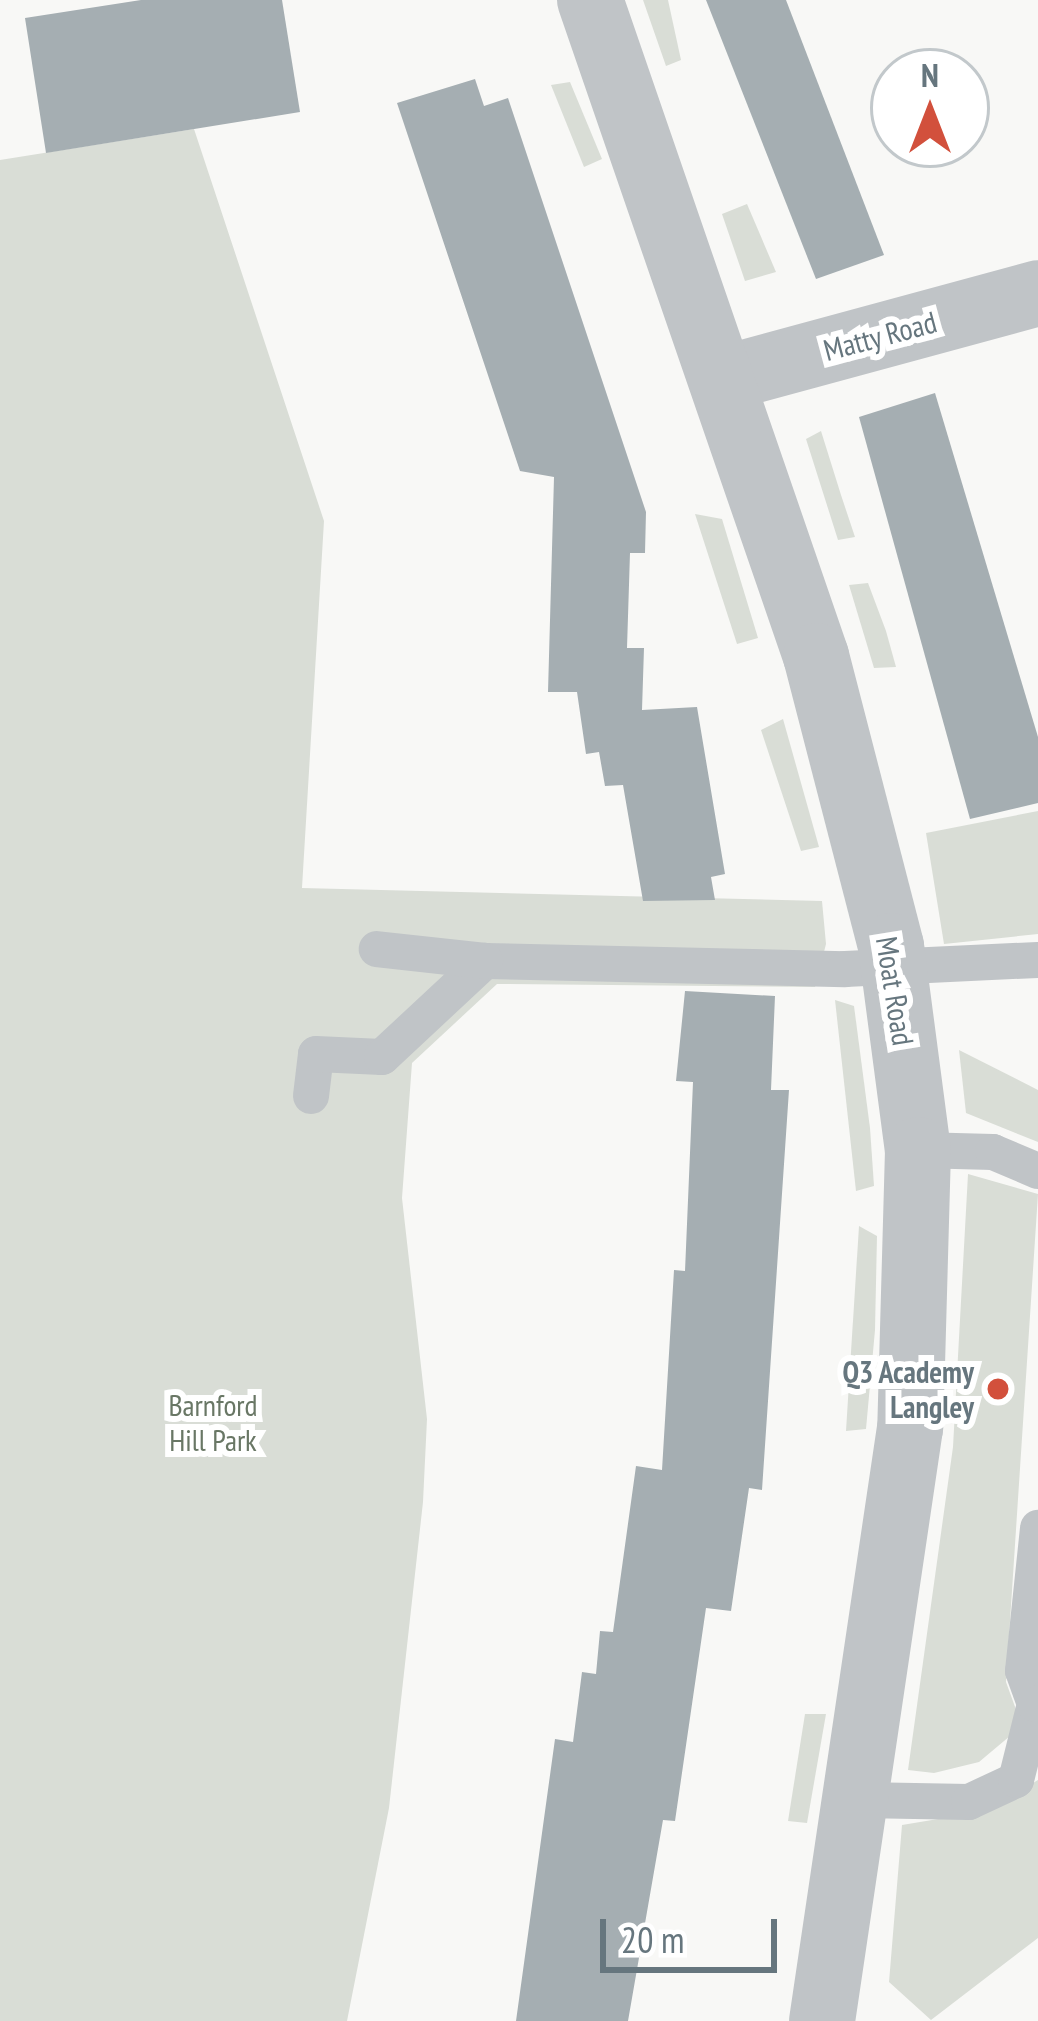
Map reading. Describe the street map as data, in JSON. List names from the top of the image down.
{
  "streets": {
    "street": ["Matty Road", "Moat Road"]
  },
  "crossings": [
    ["Matty Road", "Moat Road"]
  ],
  "parks": ["Barnford Hill Park"],
  "places": ["Q3 Academy Langley"],
  "scale_bar": "20 m",
  "north": "top"
}
